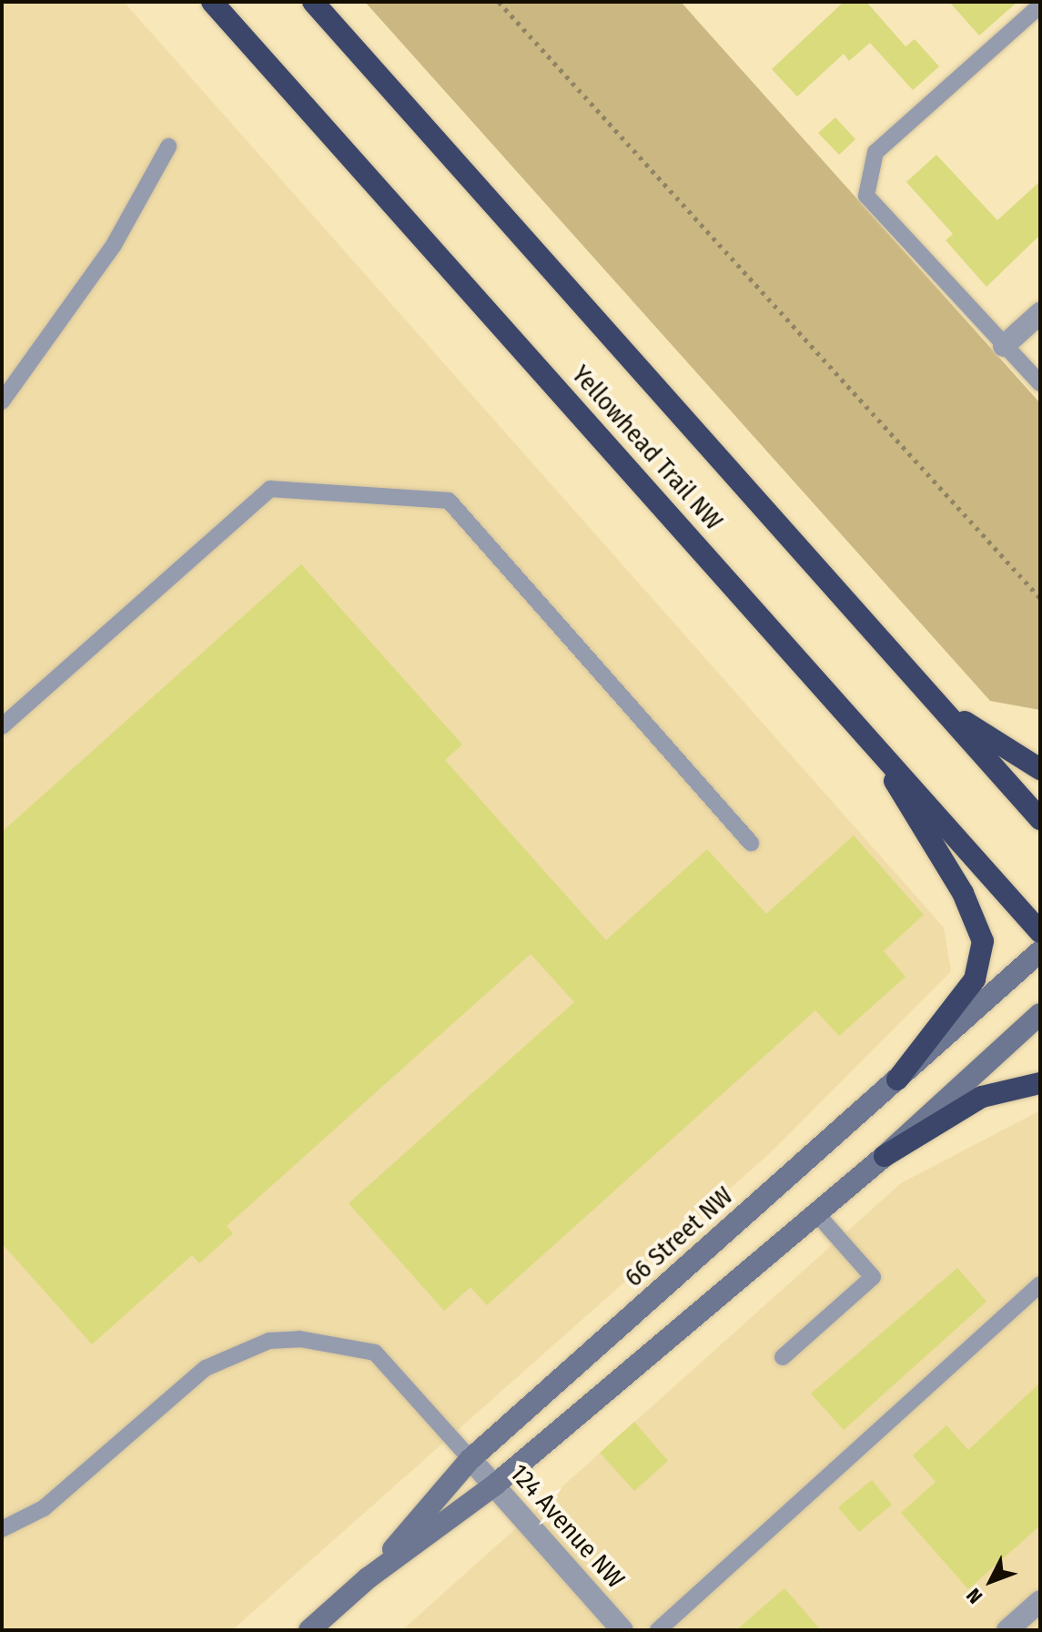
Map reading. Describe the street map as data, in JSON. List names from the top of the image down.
{
  "streets": {
    "highway": ["Yellowhead Trail NW"],
    "main road": ["66 Street NW"],
    "street": ["124 Avenue NW"]
  },
  "crossings": [
    ["66 Street NW", "124 Avenue NW"]
  ],
  "north": "bottom left"
}
